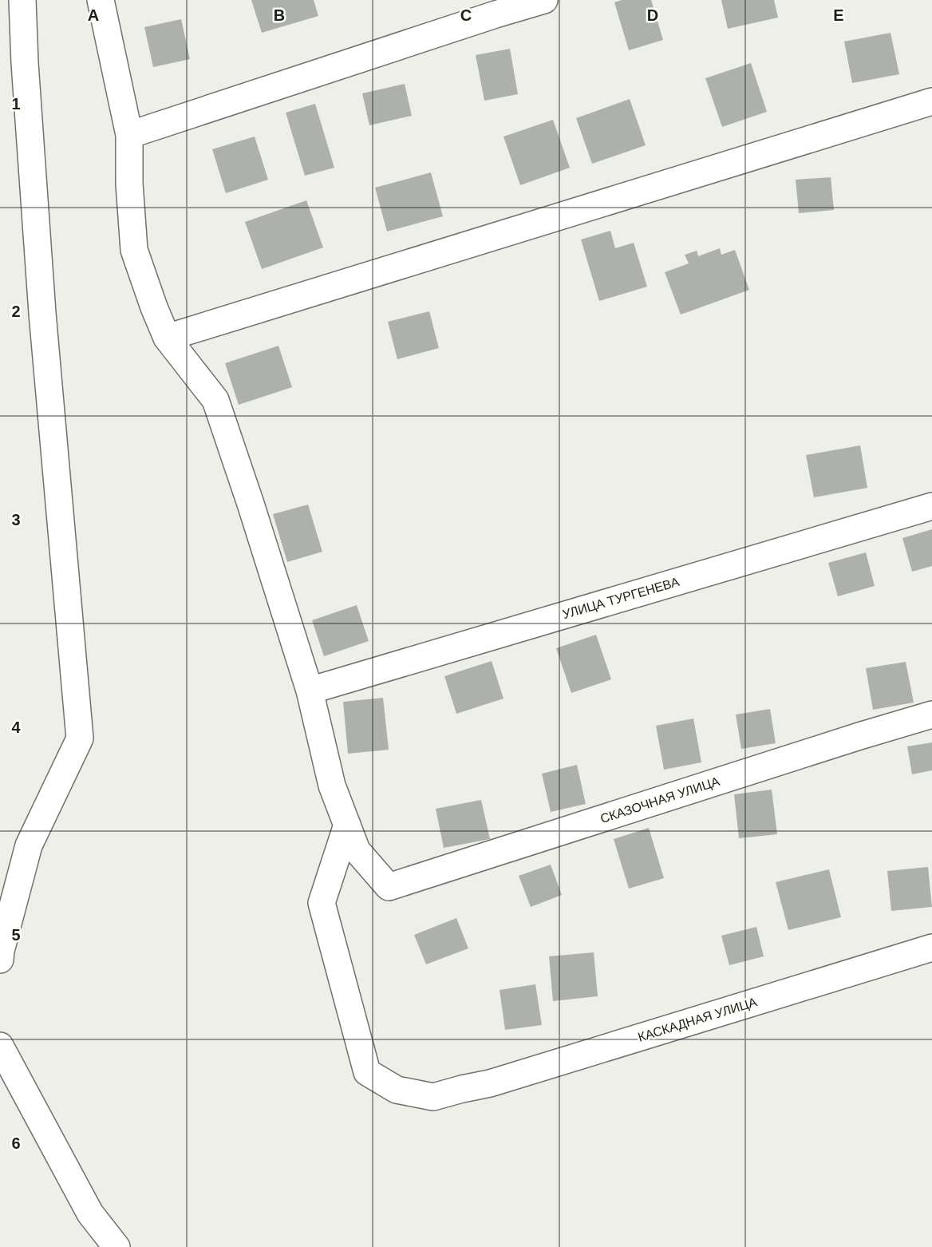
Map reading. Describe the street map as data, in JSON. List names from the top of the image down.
{
  "streets": {
    "street": ["УЛИЦА ТУРГЕНЕВА", "СКАЗОЧНАЯ УЛИЦА", "КАСКАДНАЯ УЛИЦА"]
  },
  "crossings": [
    ["СКАЗОЧНАЯ УЛИЦА", "КАСКАДНАЯ УЛИЦА"]
  ],
  "grid": {
    "columns": [
      "A",
      "B",
      "C",
      "D",
      "E"
    ],
    "rows": [
      "1",
      "2",
      "3",
      "4",
      "5",
      "6"
    ]
  }
}
